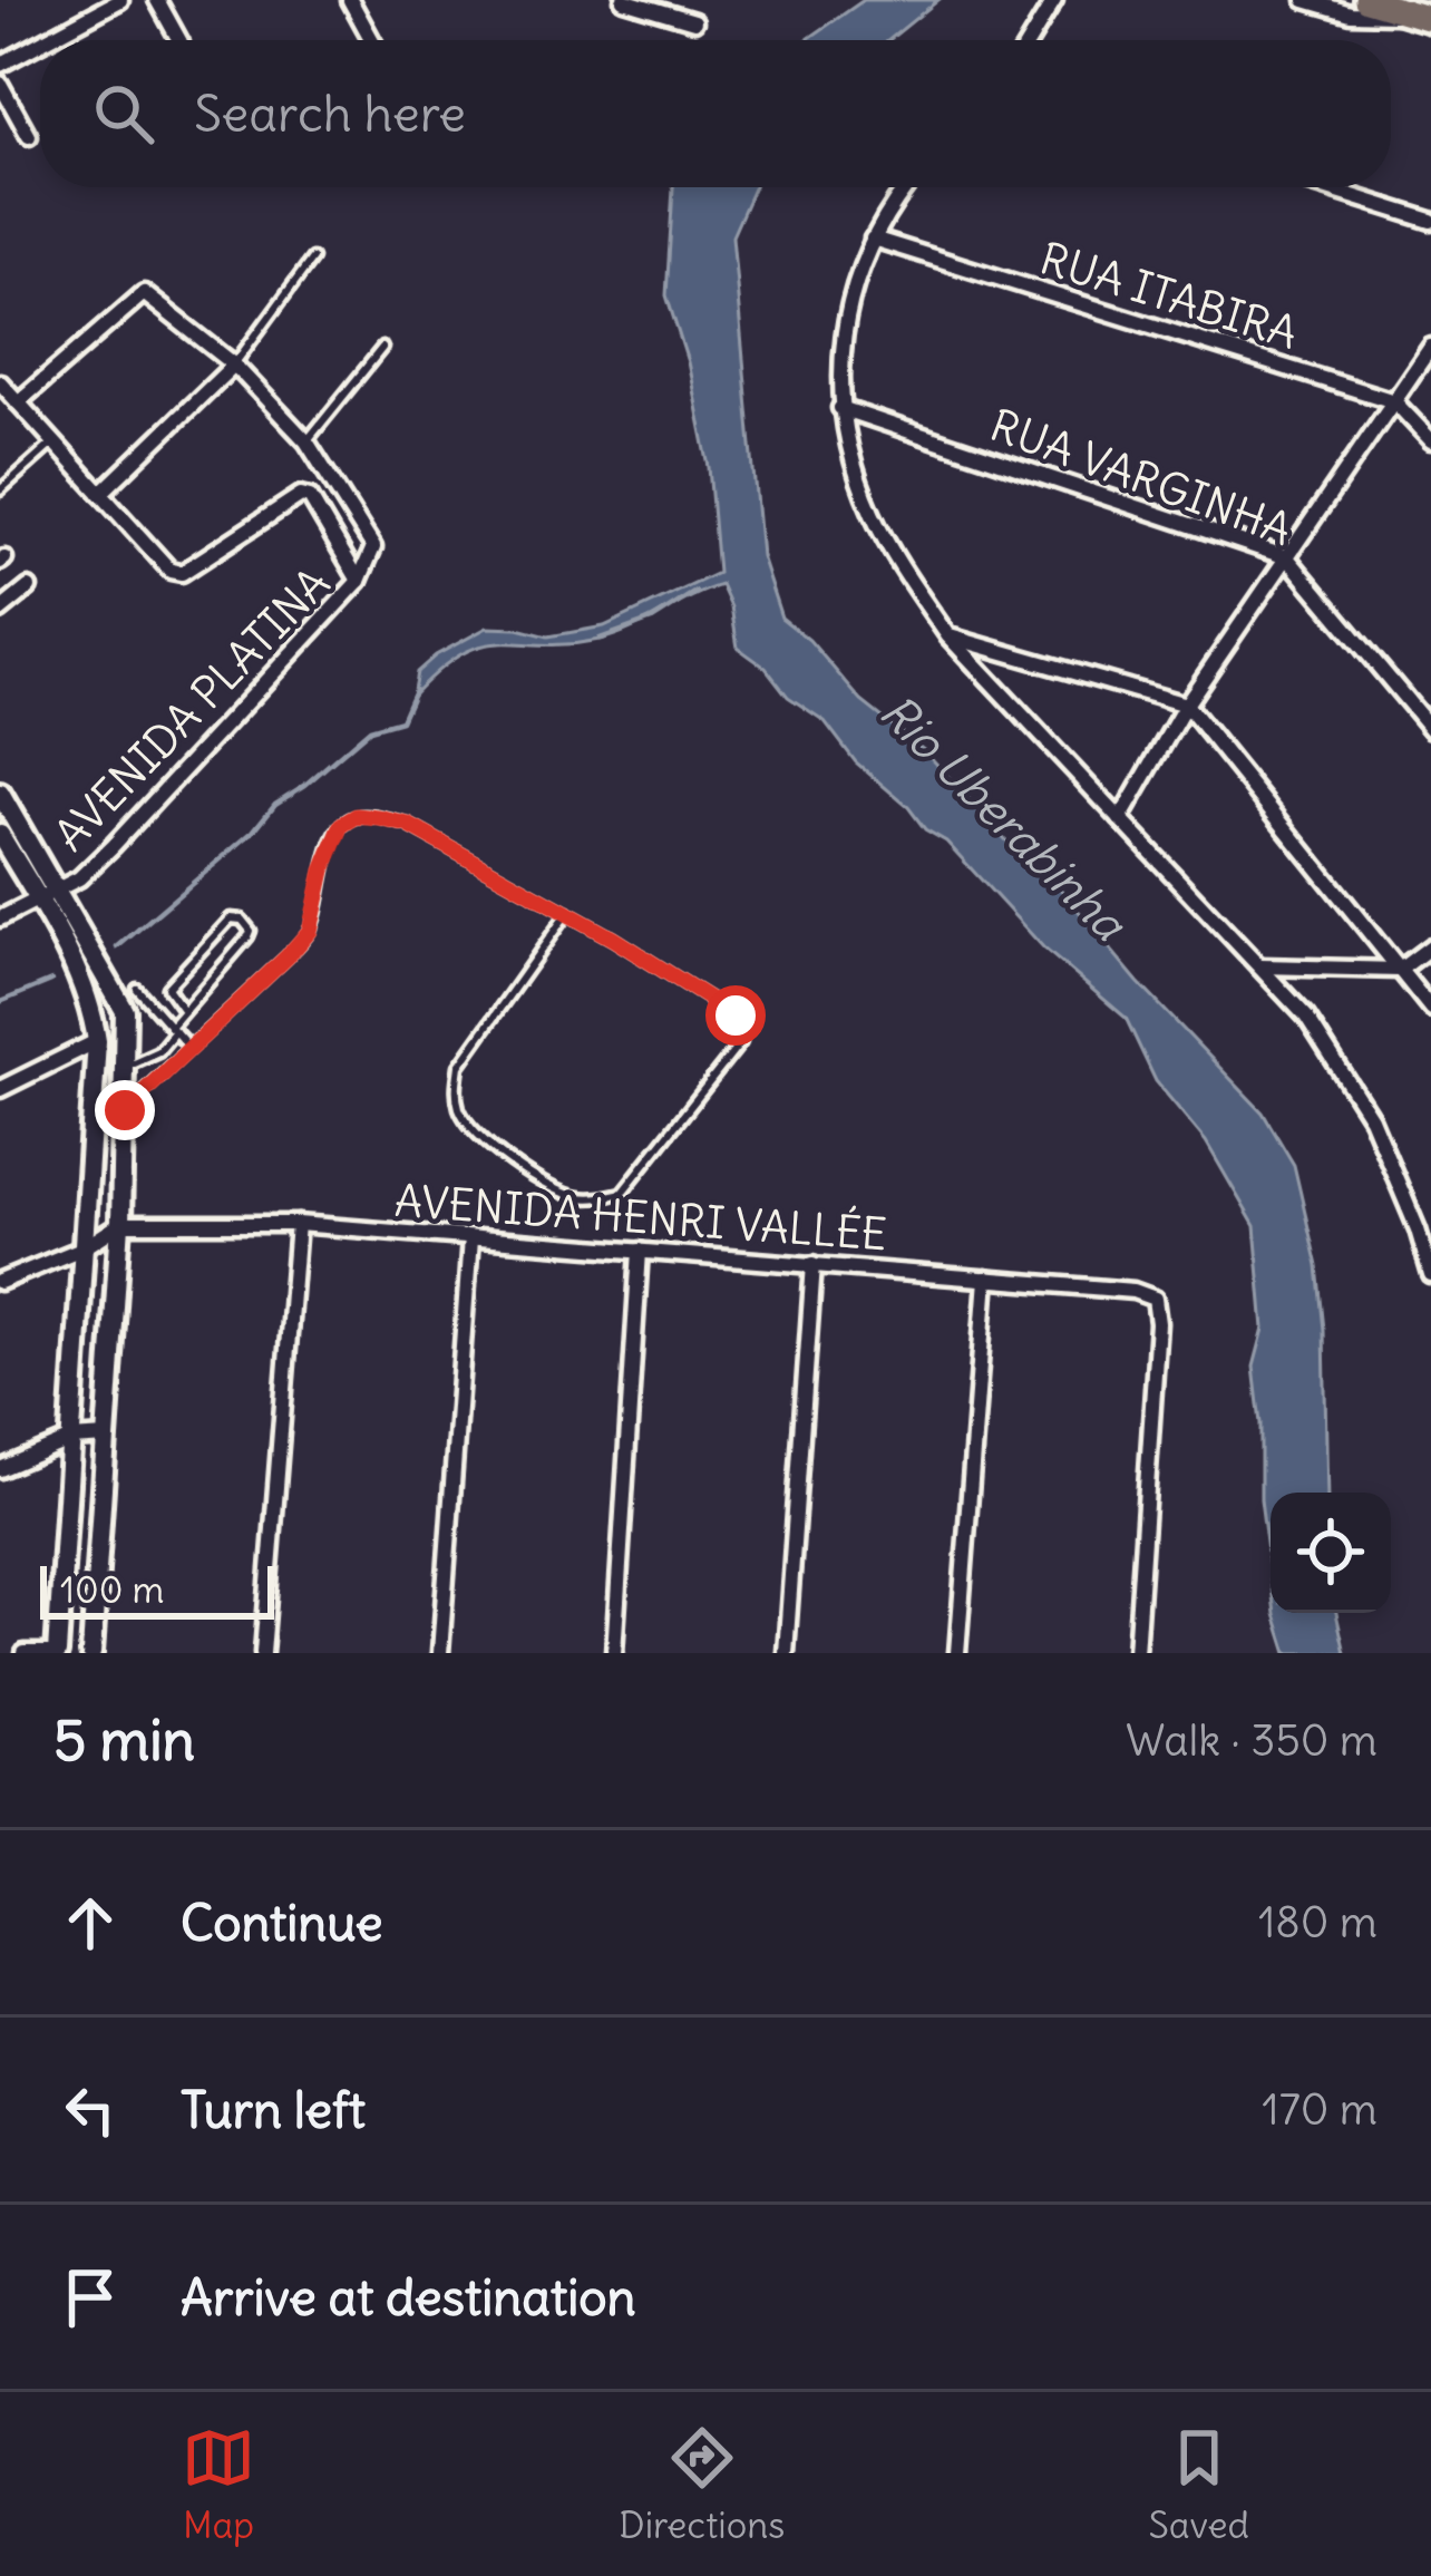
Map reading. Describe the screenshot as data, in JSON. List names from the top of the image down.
{
  "streets": {
    "street": [
      "RUA ITABIRA",
      "RUA VARGINHA",
      "AVENIDA PLATINA",
      "AVENIDA HENRI VALLÉE"
    ]
  },
  "water": ["Rio Uberabinha"],
  "scale_bar": "100 m",
  "page": {
    "search": "Search here",
    "scale": "100 m",
    "heading": ["5 min", "Walk · 350 m"],
    "list": [
      ["Continue", "180 m"],
      ["Turn left", "170 m"],
      "Arrive at destination"
    ],
    "nav": ["Map", "Directions", "Saved"]
  }
}
